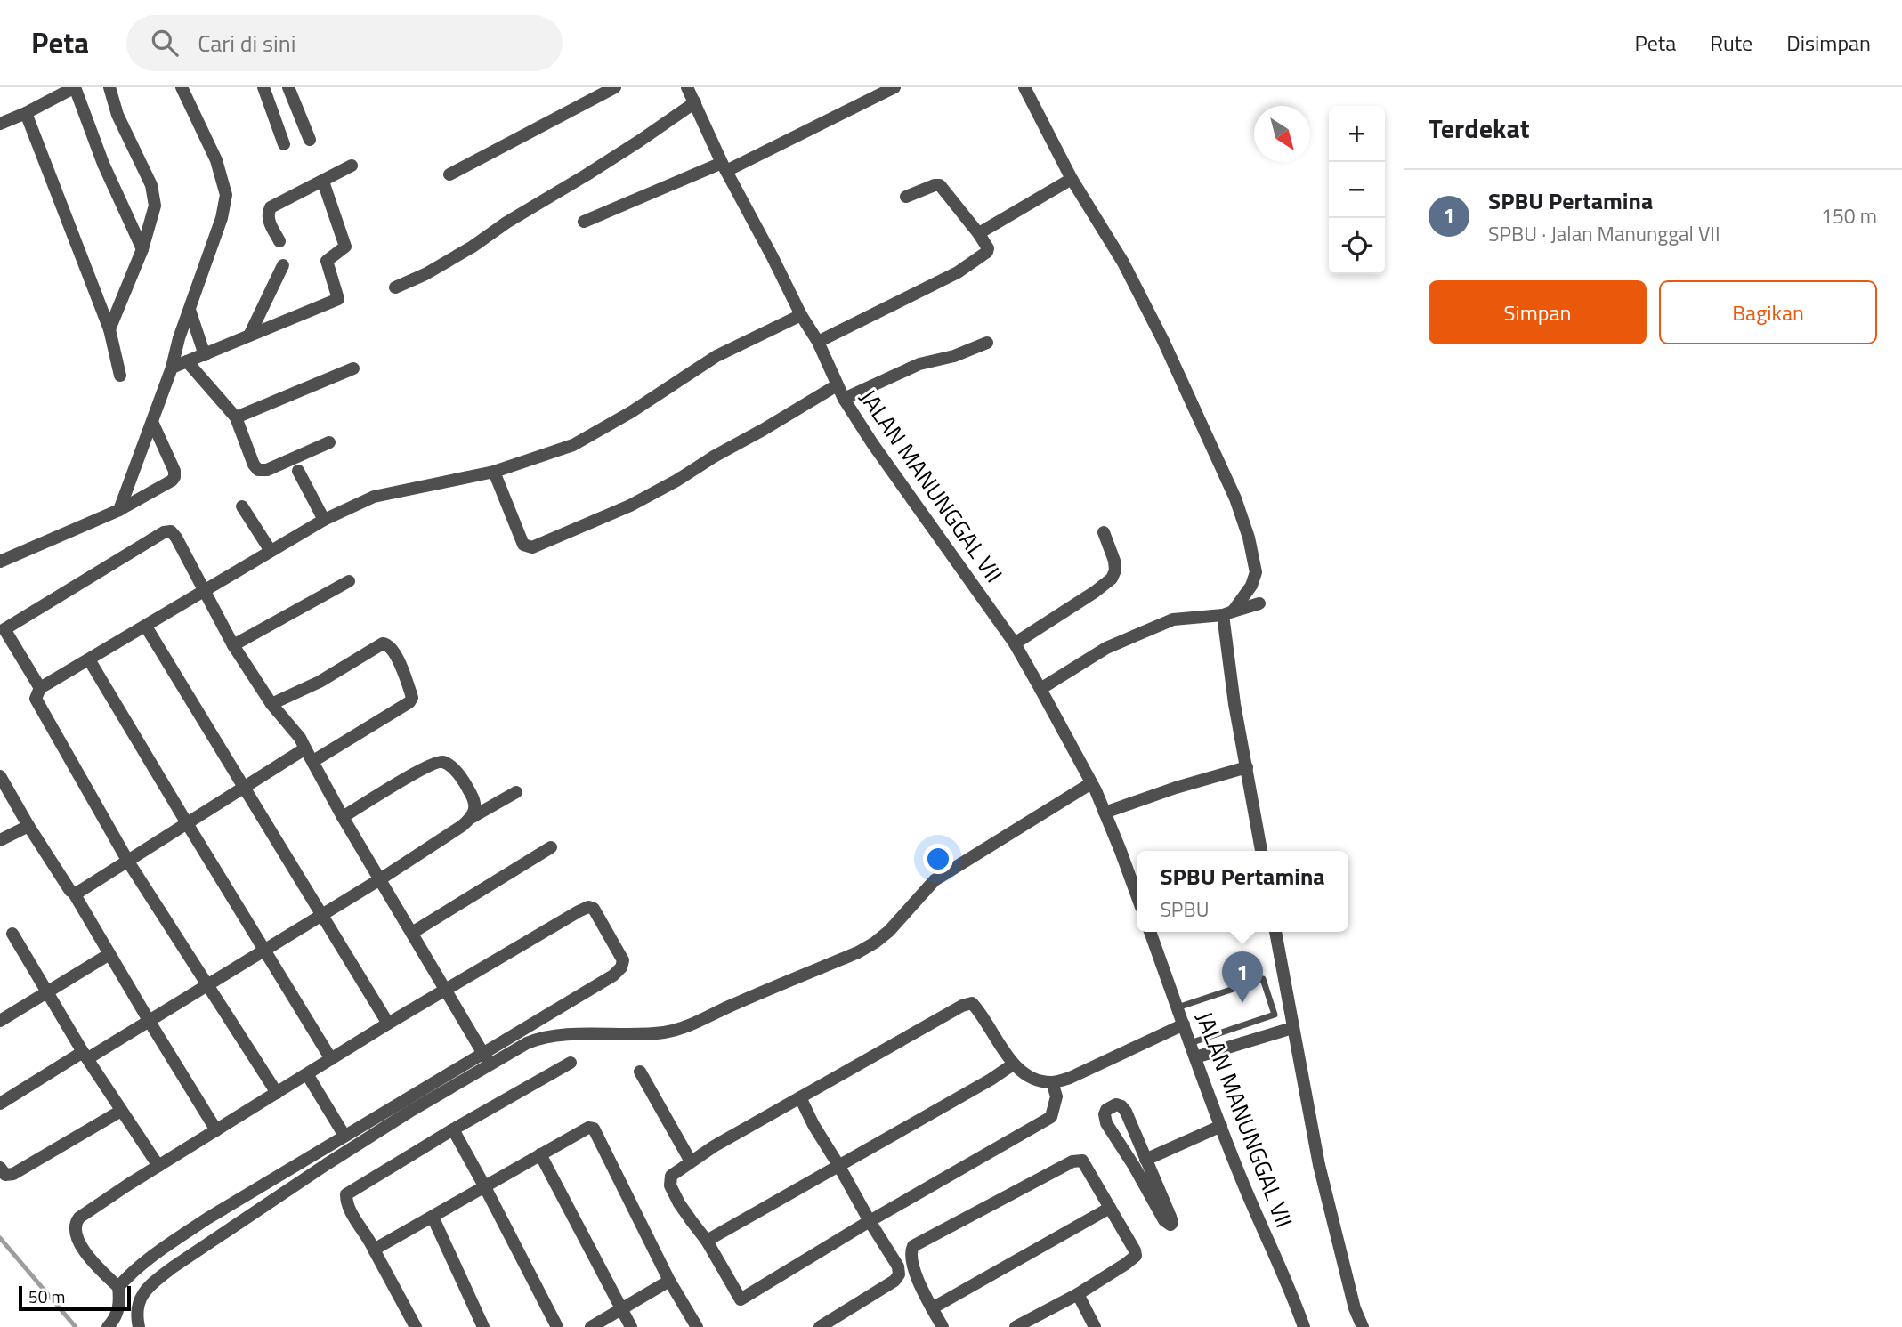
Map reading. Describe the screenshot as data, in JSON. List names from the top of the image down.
{
  "streets": {
    "street": ["JALAN MANUNGGAL VII"]
  },
  "scale_bar": "50 m",
  "north": "bottom right",
  "page": {
    "header": "Peta",
    "search": "Cari di sini",
    "nav": ["Peta", "Rute", "Disimpan"],
    "heading": "Terdekat",
    "map_buttons": ["+", "−"],
    "list": [
      {
        "mark": "1",
        "name": "SPBU Pertamina",
        "note": "SPBU · Jalan Manunggal VII",
        "value": "150 m"
      }
    ],
    "buttons": ["Simpan", "Bagikan"],
    "popup": ["SPBU Pertamina", "SPBU"],
    "pins": "1",
    "scale": "50 m"
  }
}
